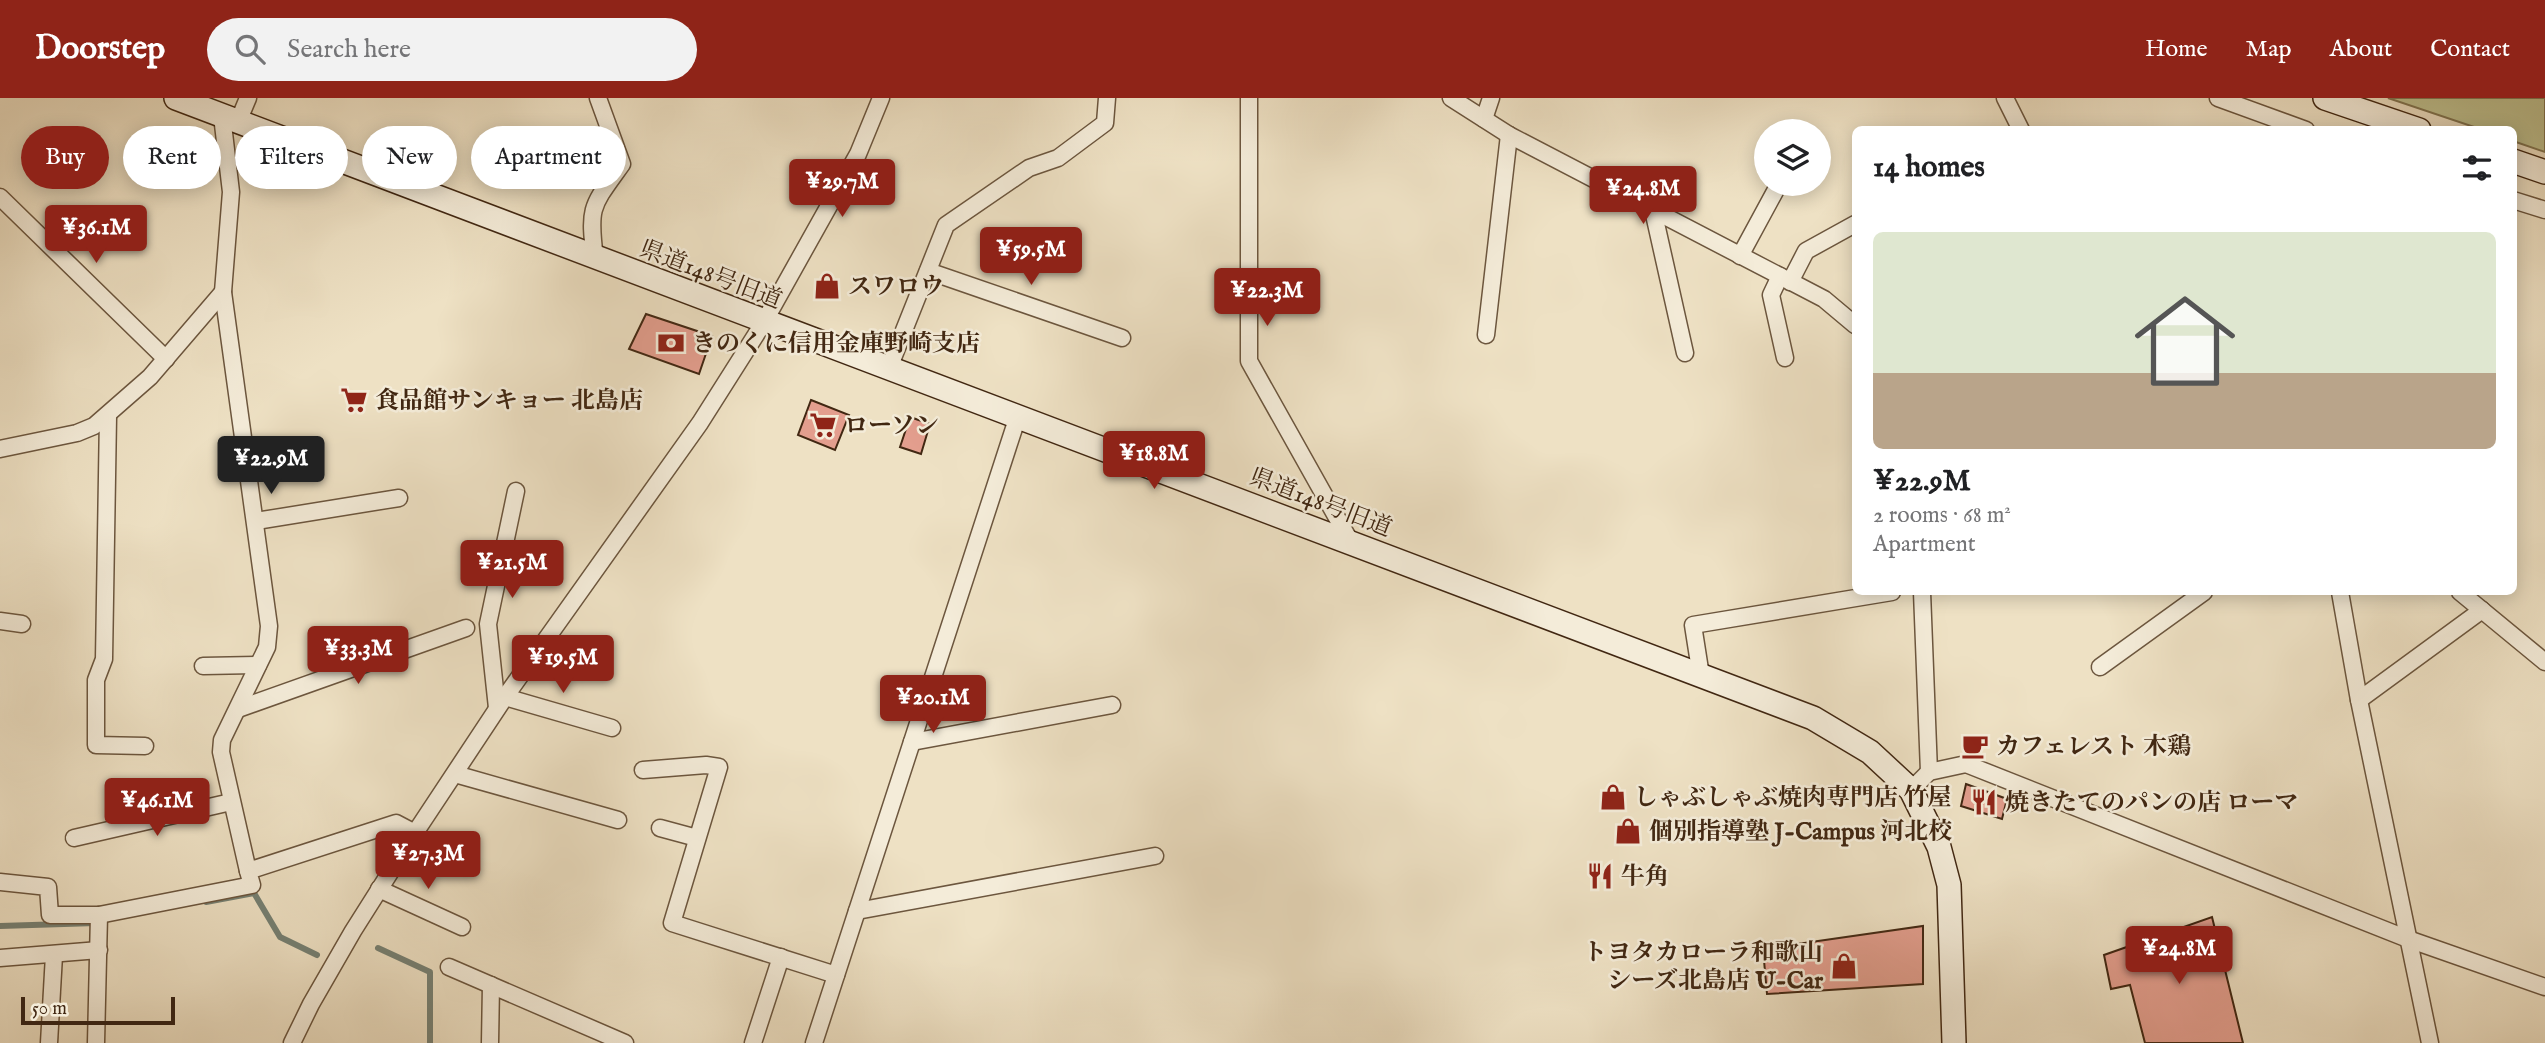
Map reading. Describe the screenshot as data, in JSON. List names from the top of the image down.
{
  "streets": {
    "street": ["県道148号旧道"]
  },
  "places": {
    "shop": [
      "スワロウ",
      "しゃぶしゃぶ焼肉専門店 竹屋",
      "個別指導塾 J-Campus 河北校",
      "トヨタカローラ和歌山 シーズ北島店 U-Car"
    ],
    "bank": ["きのくに信用金庫野崎支店"],
    "supermarket": ["食品館サンキョー 北島店", "ローソン"],
    "cafe": ["カフェレスト 木鶏"],
    "restaurant": ["焼きたてのパンの店 ローマ", "牛角"]
  },
  "scale_bar": "50 m",
  "page": {
    "header": "Doorstep",
    "search": "Search here",
    "nav": [
      "Home",
      "Map",
      "About",
      "Contact"
    ],
    "chip": [
      "Buy",
      "Rent",
      "Filters",
      "New",
      "Apartment"
    ],
    "heading": "14 homes",
    "price": [
      "¥29.7M",
      "¥24.8M",
      "¥36.1M",
      "¥59.5M",
      "¥22.3M",
      "¥18.8M",
      "¥22.9M",
      "¥21.5M",
      "¥33.3M",
      "¥19.5M",
      "¥20.1M",
      "¥46.1M",
      "¥27.3M",
      "¥24.8M"
    ],
    "list": [
      {
        "name": "¥22.9M",
        "note": "2 rooms · 68 m² · Apartment"
      }
    ],
    "scale": "50 m"
  }
}
